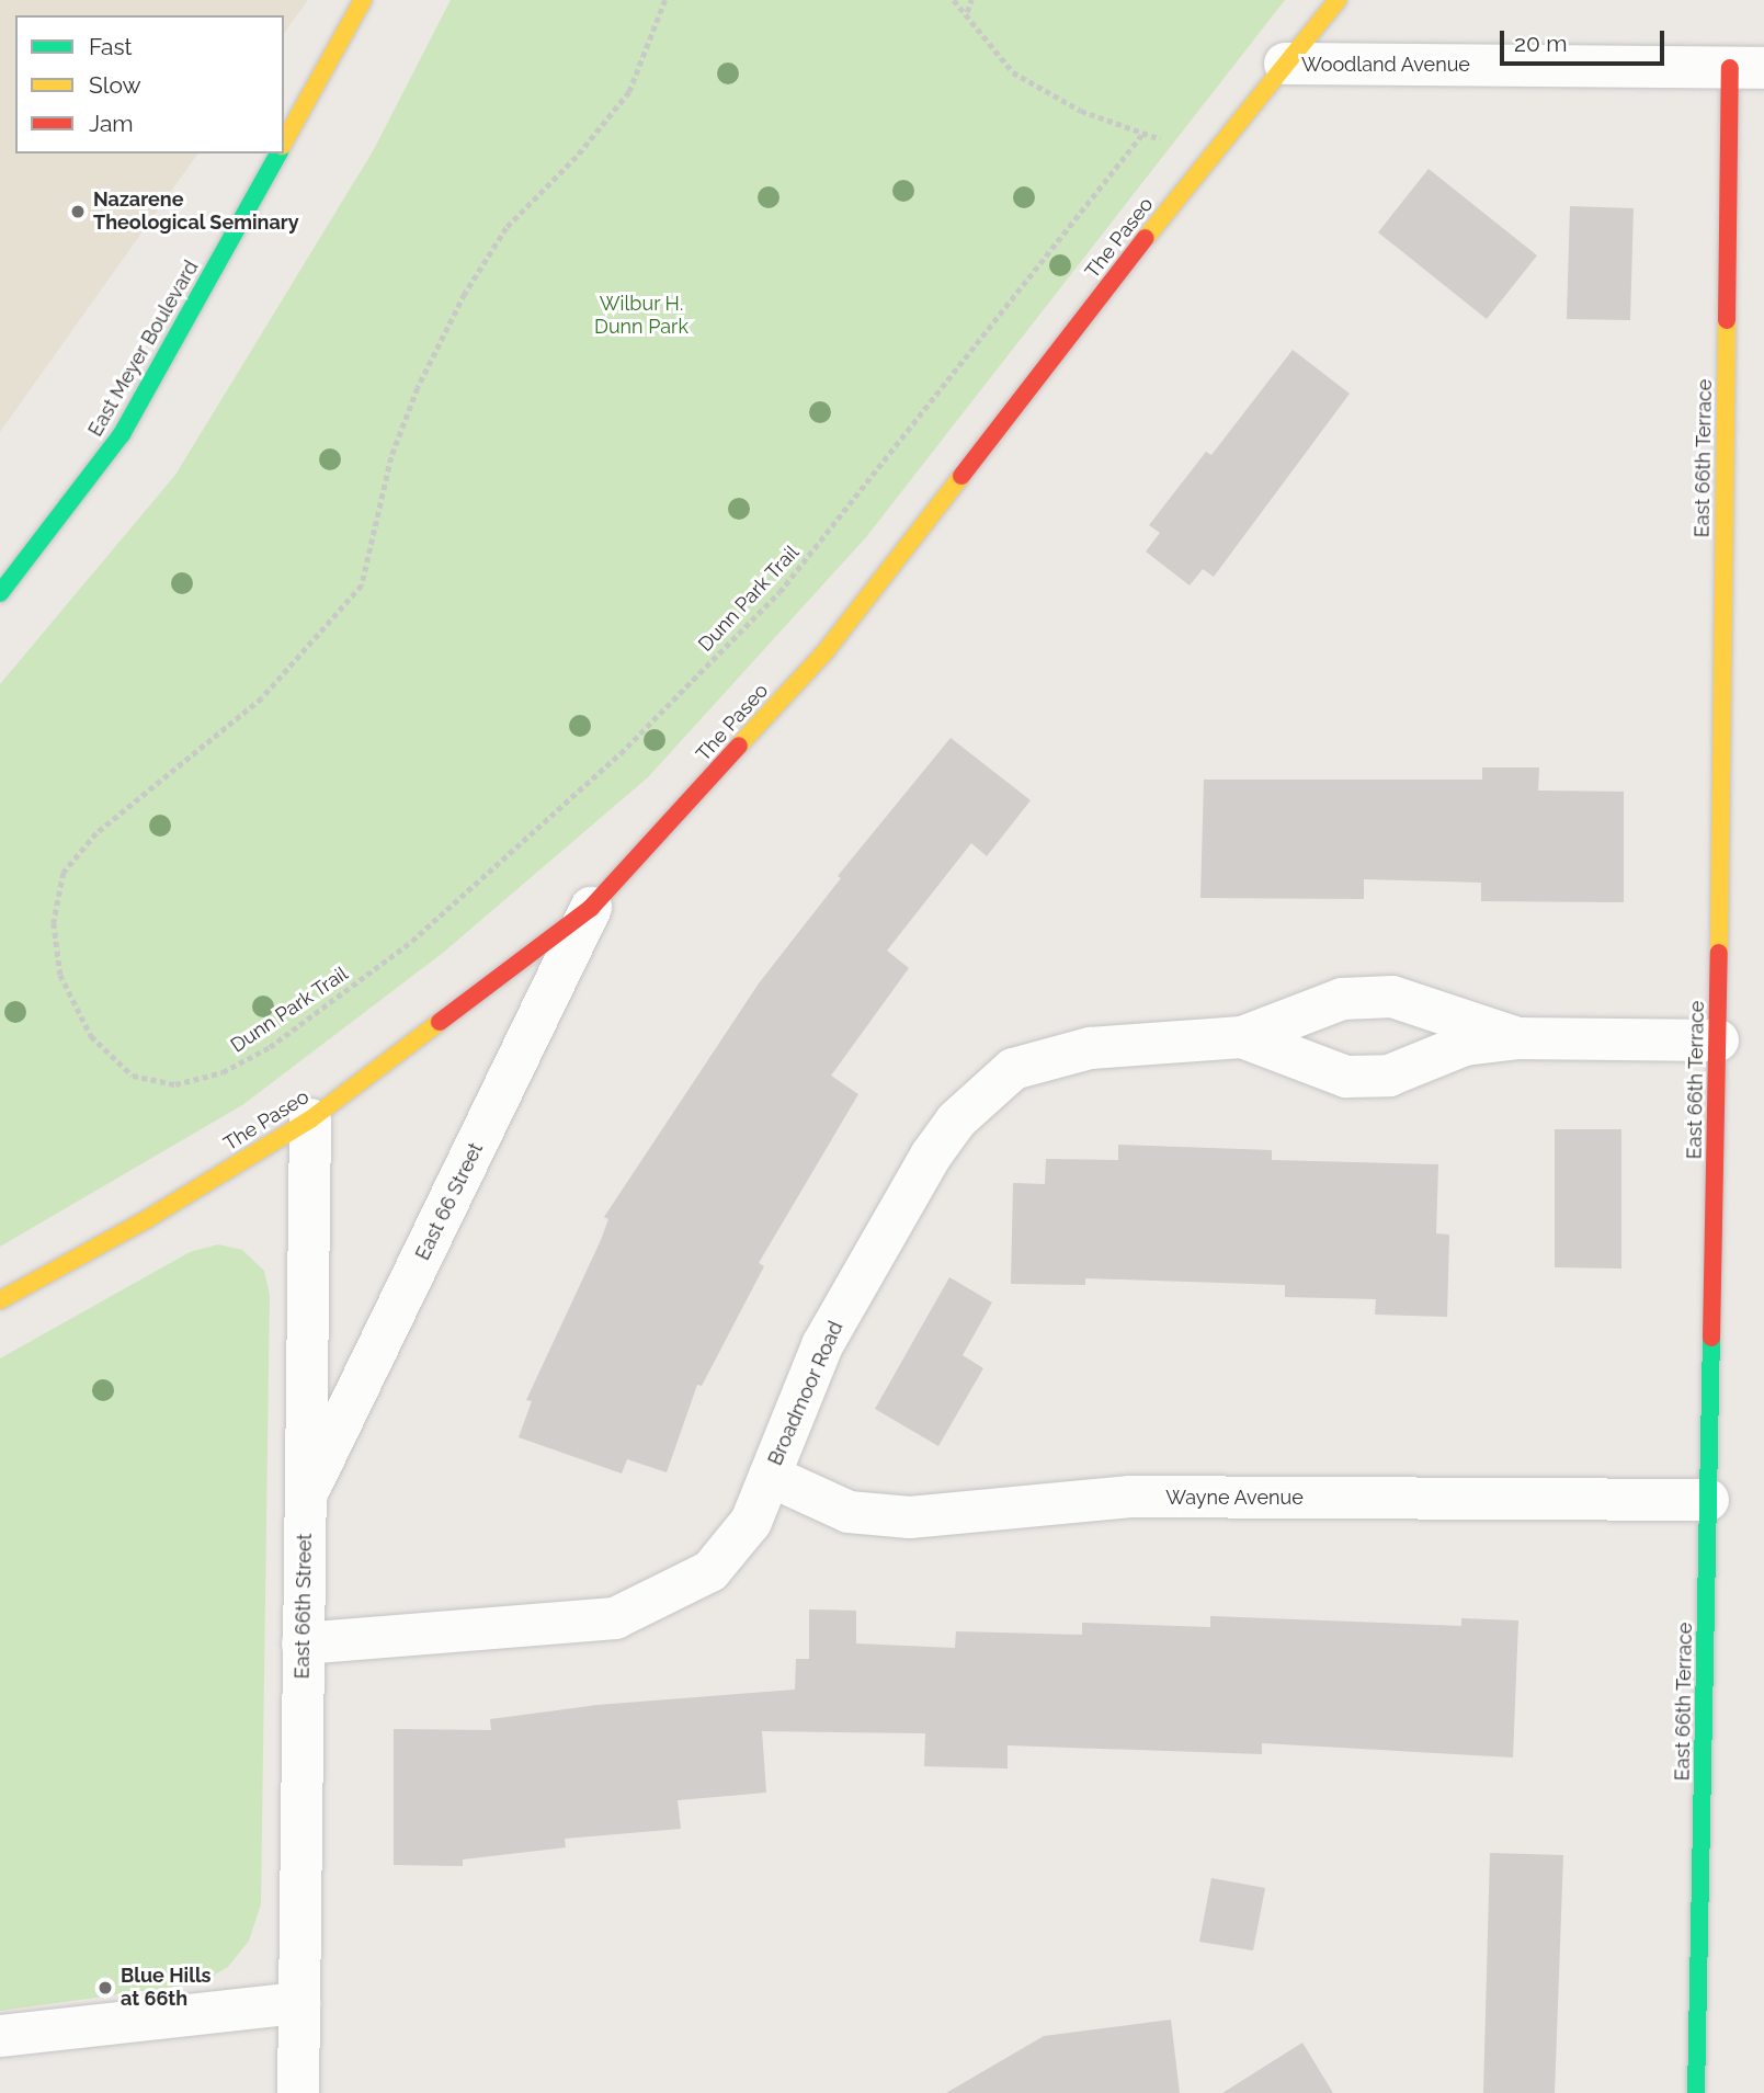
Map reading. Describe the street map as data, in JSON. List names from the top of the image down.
{
  "streets": {
    "main road": ["The Paseo", "East Meyer Boulevard", "East 66th Terrace"],
    "street": [
      "Woodland Avenue",
      "East 66 Street",
      "Broadmoor Road",
      "Wayne Avenue",
      "East 66th Street"
    ],
    "path": ["Dunn Park Trail"]
  },
  "crossings": [
    ["Woodland Avenue", "The Paseo"],
    ["Woodland Avenue", "East 66th Terrace"],
    ["The Paseo", "East 66 Street"],
    ["The Paseo", "East 66th Street"],
    ["East 66th Terrace", "Broadmoor Road"],
    ["East 66th Terrace", "Wayne Avenue"],
    ["East 66 Street", "East 66th Street"],
    ["Broadmoor Road", "Wayne Avenue"],
    ["Broadmoor Road", "East 66th Street"]
  ],
  "parks": ["Wilbur H. Dunn Park"],
  "places": ["Nazarene Theological Seminary", "Blue Hills at 66th"],
  "legend": ["Fast", "Slow", "Jam"],
  "scale_bar": "20 m"
}
